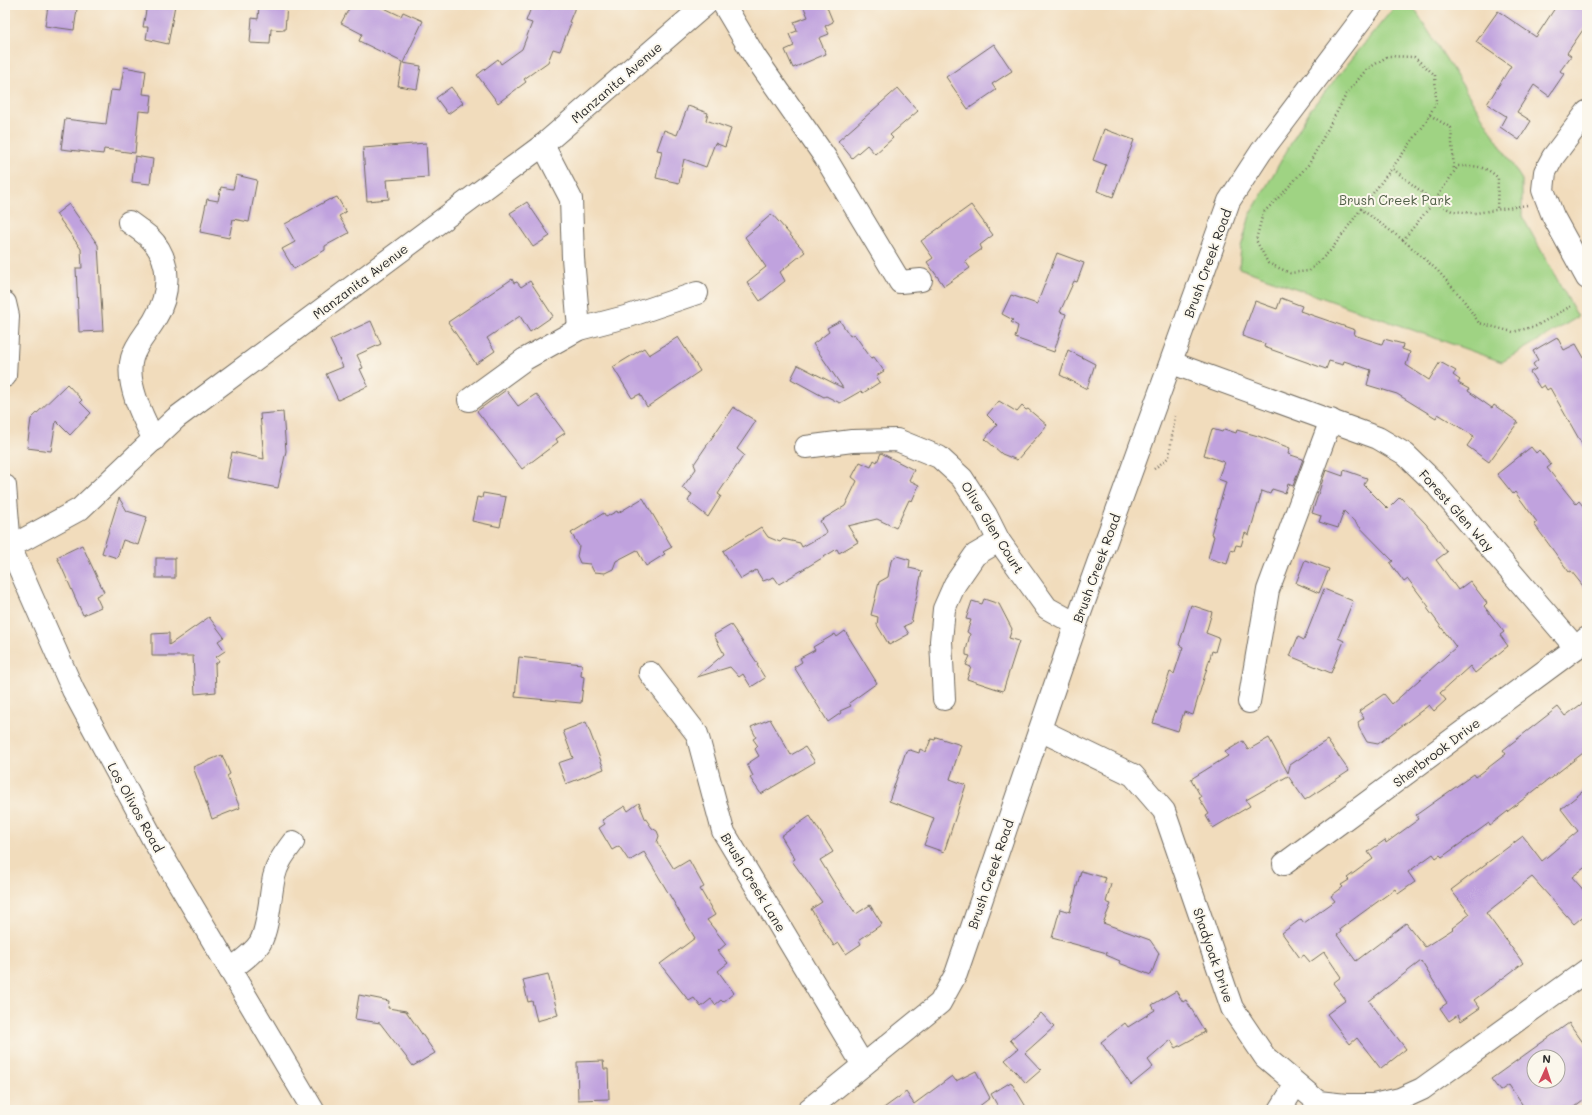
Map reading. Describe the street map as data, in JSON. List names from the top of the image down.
{
  "streets": {
    "street": [
      "Manzanita Avenue",
      "Brush Creek Road",
      "Forest Glen Way",
      "Olive Glen Court",
      "Sherbrook Drive",
      "Los Olivos Road",
      "Brush Creek Lane",
      "Shadyoak Drive"
    ]
  },
  "crossings": [
    ["Manzanita Avenue", "Los Olivos Road"],
    ["Brush Creek Road", "Forest Glen Way"],
    ["Brush Creek Road", "Olive Glen Court"],
    ["Brush Creek Road", "Brush Creek Lane"],
    ["Brush Creek Road", "Shadyoak Drive"],
    ["Forest Glen Way", "Sherbrook Drive"]
  ],
  "parks": ["Brush Creek Park"],
  "north": "top"
}
